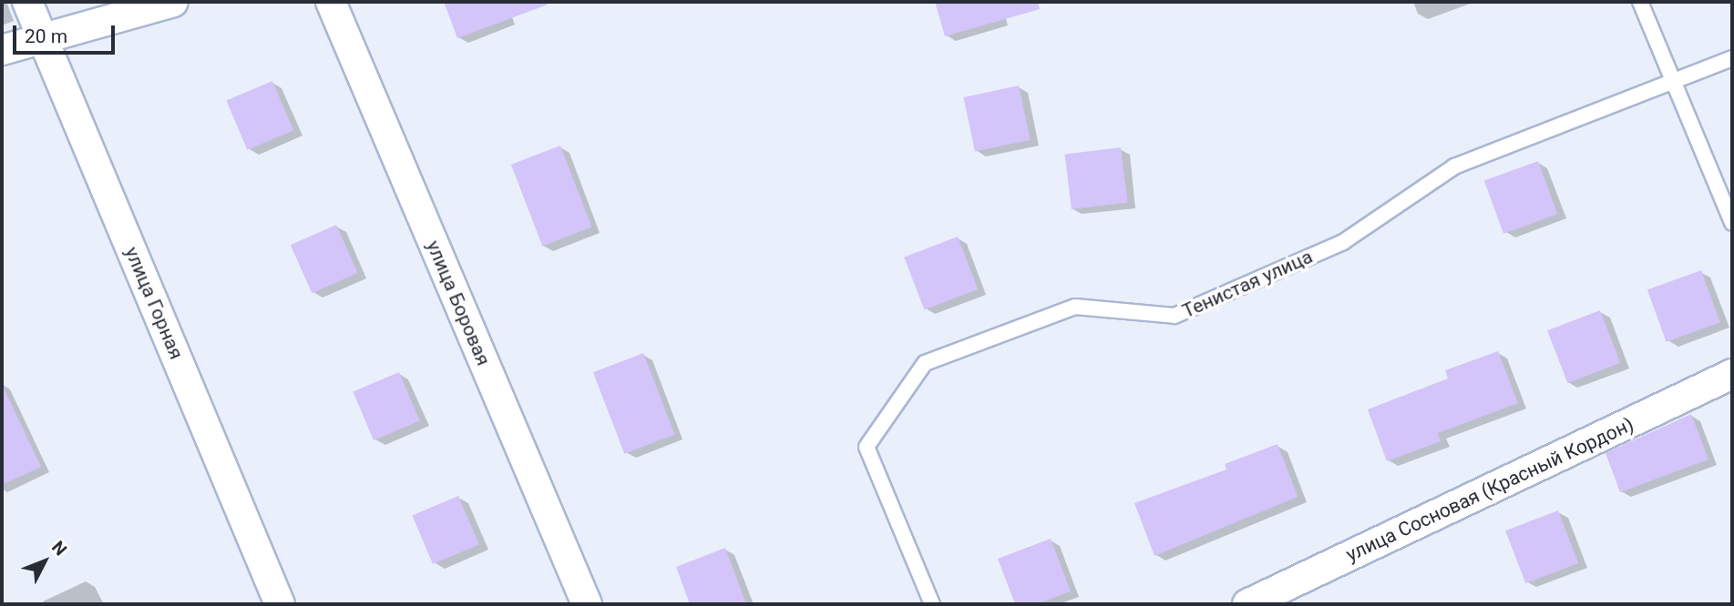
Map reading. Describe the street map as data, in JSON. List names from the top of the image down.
{
  "streets": {
    "street": ["улица Горная", "улица Боровая", "улица Сосновая (Красный Кордон)"],
    "lane": ["Тенистая улица"]
  },
  "scale_bar": "20 m",
  "north": "top right"
}
